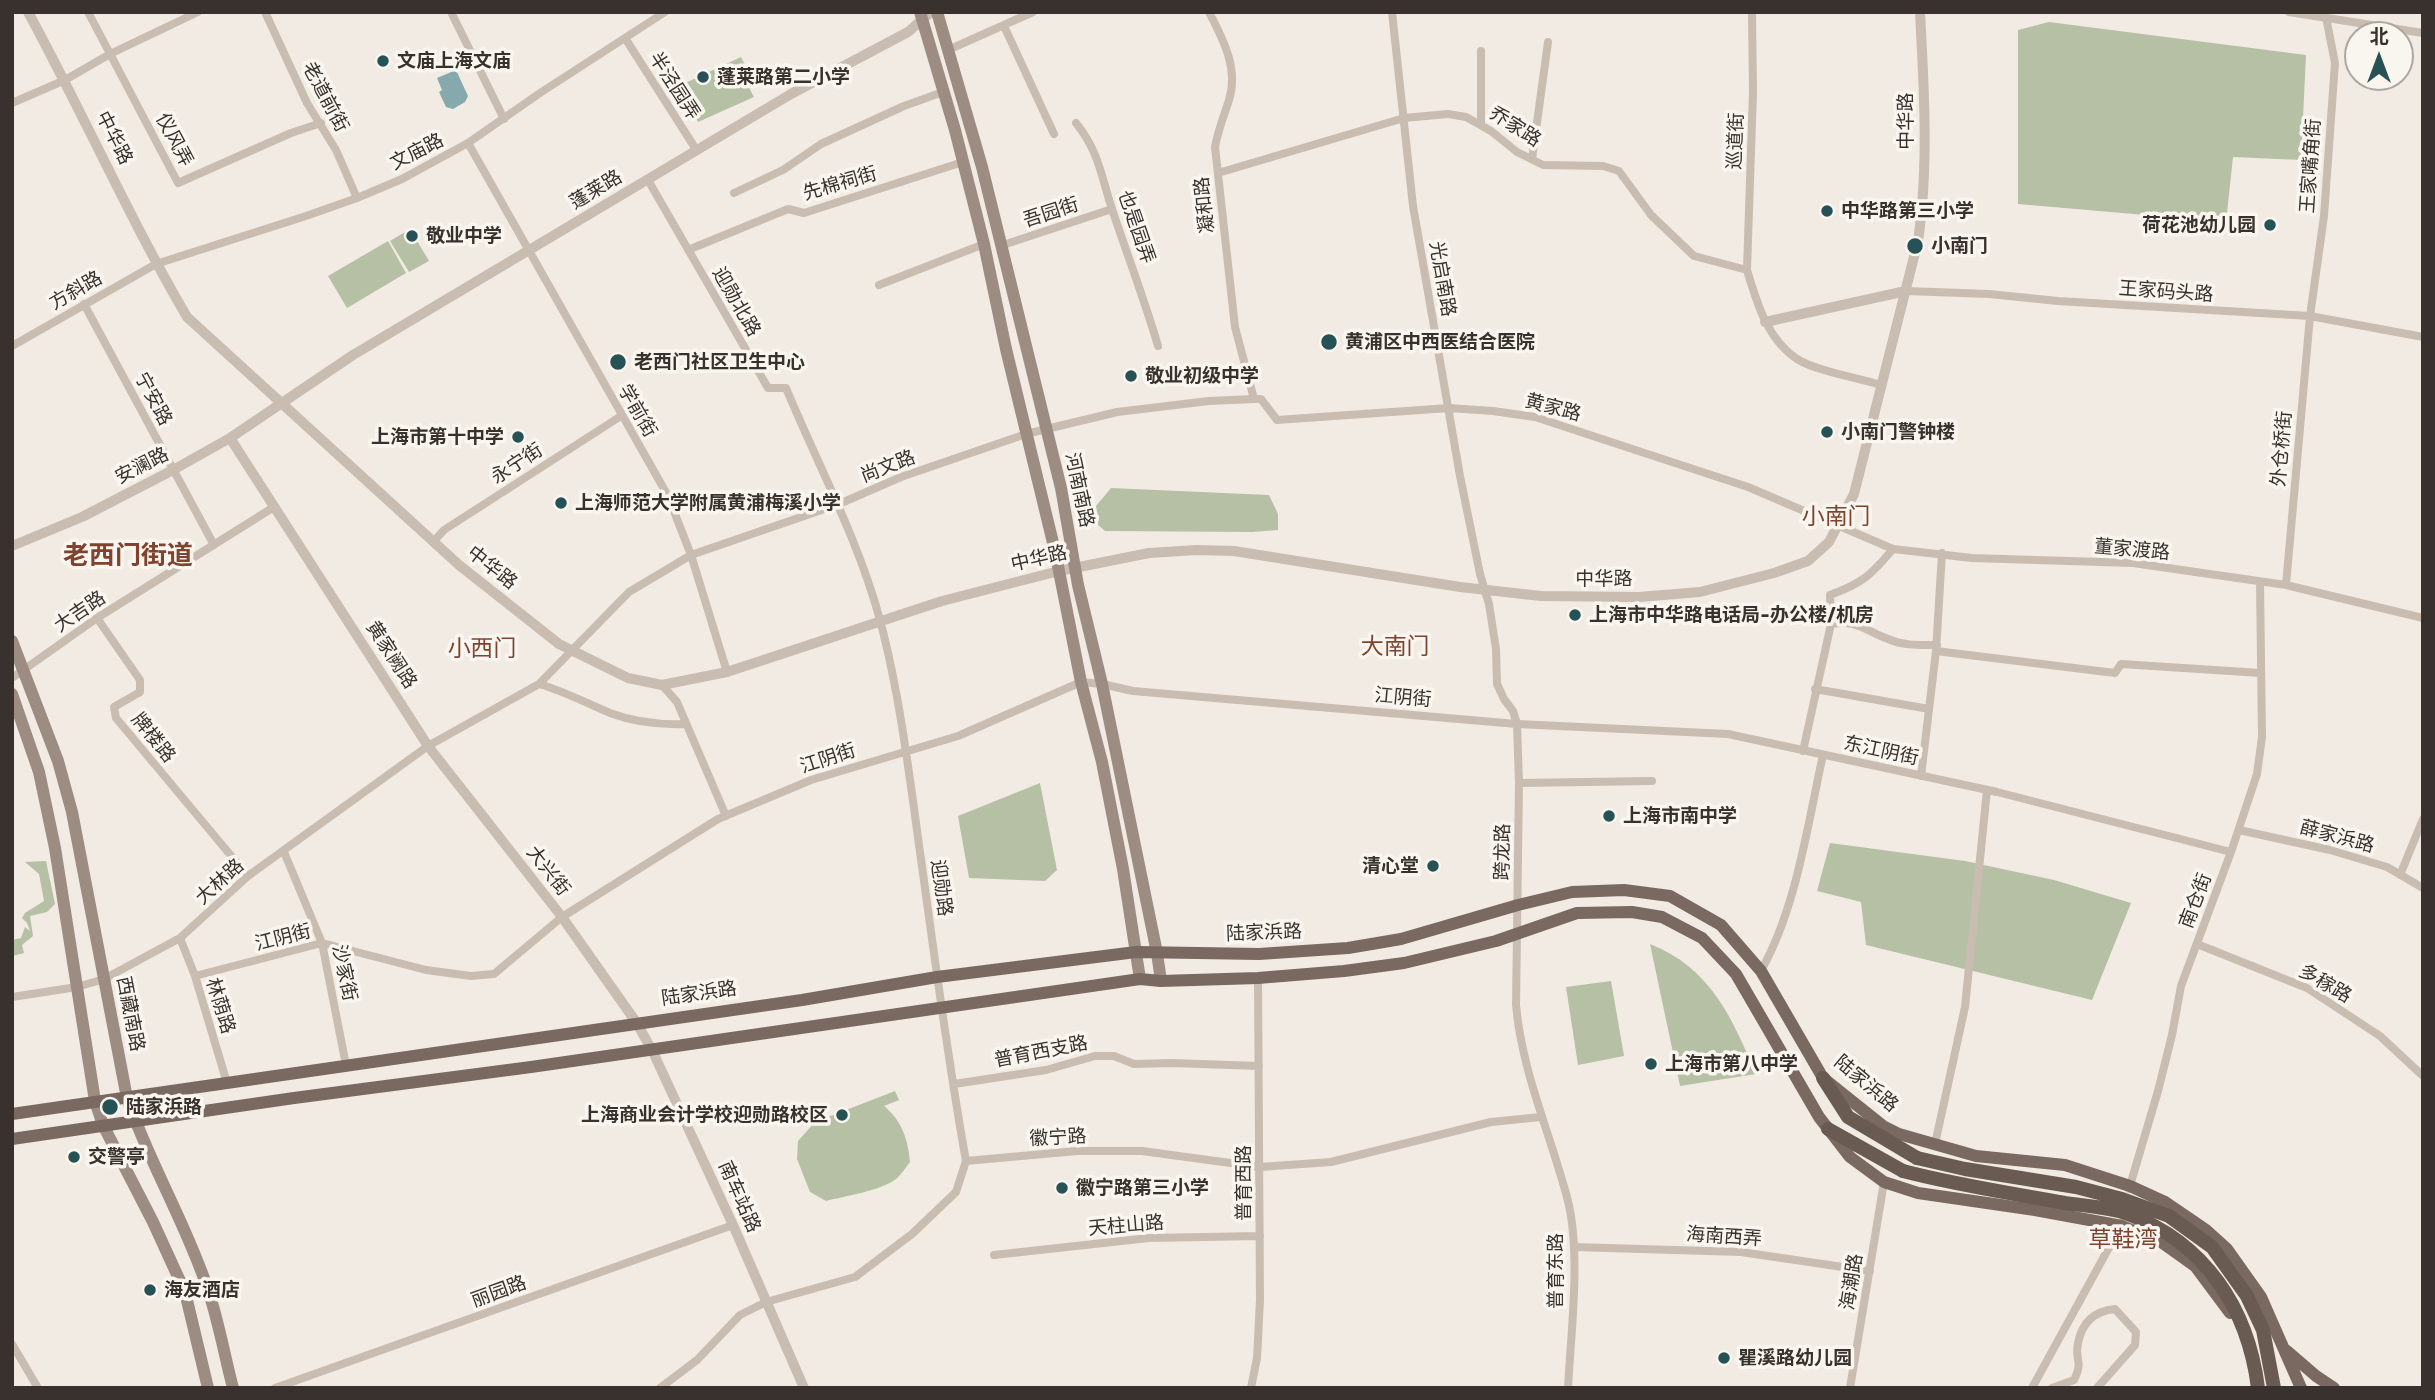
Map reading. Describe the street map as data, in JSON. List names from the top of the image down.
{
  "streets": {
    "main road": ["河南南路", "陆家浜路", "西藏南路"],
    "street": [
      "半泾园弄",
      "老道前街",
      "中华路",
      "乔家路",
      "仪风弄",
      "巡道街",
      "文庙路",
      "王家嘴角街",
      "先棉祠街",
      "蓬莱路",
      "凝和路",
      "吾园街",
      "也是园弄",
      "光启南路",
      "方斜路",
      "王家码头路",
      "迎勋北路",
      "宁安路",
      "黄家路",
      "学前街",
      "外仓桥街",
      "永宁街",
      "安澜路",
      "尚文路",
      "董家渡路",
      "大吉路",
      "黄家阙路",
      "江阴街",
      "牌楼路",
      "东江阴街",
      "薛家浜路",
      "跨龙路",
      "大兴街",
      "大林路",
      "迎勋路",
      "南仓街",
      "沙家街",
      "多稼路",
      "林荫路",
      "普育西支路",
      "徽宁路",
      "普育西路",
      "南车站路",
      "天柱山路",
      "海南西弄",
      "普育东路",
      "海潮路",
      "丽园路"
    ]
  },
  "crossings": [
    ["半泾园弄", "文庙路"],
    ["半泾园弄", "蓬莱路"],
    ["老道前街", "仪风弄"],
    ["老道前街", "文庙路"],
    ["中华路", "文庙路"],
    ["中华路", "蓬莱路"],
    ["中华路", "光启南路"],
    ["中华路", "方斜路"],
    ["中华路", "王家码头路"],
    ["中华路", "迎勋北路"],
    ["中华路", "黄家路"],
    ["中华路", "学前街"],
    ["中华路", "永宁街"],
    ["中华路", "安澜路"],
    ["中华路", "尚文路"],
    ["中华路", "河南南路"],
    ["中华路", "董家渡路"],
    ["中华路", "跨龙路"],
    ["中华路", "迎勋路"],
    ["乔家路", "巡道街"],
    ["乔家路", "凝和路"],
    ["乔家路", "光启南路"],
    ["文庙路", "方斜路"],
    ["文庙路", "学前街"],
    ["王家嘴角街", "王家码头路"],
    ["王家嘴角街", "外仓桥街"],
    ["先棉祠街", "迎勋北路"],
    ["先棉祠街", "河南南路"],
    ["蓬莱路", "迎勋北路"],
    ["蓬莱路", "学前街"],
    ["蓬莱路", "安澜路"],
    ["蓬莱路", "河南南路"],
    ["凝和路", "黄家路"],
    ["凝和路", "尚文路"],
    ["吾园街", "也是园弄"],
    ["吾园街", "河南南路"],
    ["光启南路", "黄家路"],
    ["光启南路", "跨龙路"],
    ["方斜路", "宁安路"],
    ["王家码头路", "外仓桥街"],
    ["迎勋北路", "尚文路"],
    ["迎勋北路", "迎勋路"],
    ["宁安路", "安澜路"],
    ["宁安路", "大吉路"],
    ["黄家路", "尚文路"],
    ["黄家路", "董家渡路"],
    ["学前街", "永宁街"],
    ["学前街", "尚文路"],
    ["外仓桥街", "董家渡路"],
    ["安澜路", "黄家阙路"],
    ["尚文路", "河南南路"],
    ["河南南路", "江阴街"],
    ["河南南路", "陆家浜路"],
    ["董家渡路", "南仓街"],
    ["大吉路", "黄家阙路"],
    ["大吉路", "牌楼路"],
    ["大吉路", "西藏南路"],
    ["黄家阙路", "大兴街"],
    ["黄家阙路", "大林路"],
    ["江阴街", "东江阴街"],
    ["江阴街", "跨龙路"],
    ["江阴街", "大兴街"],
    ["江阴街", "迎勋路"],
    ["江阴街", "沙家街"],
    ["江阴街", "林荫路"],
    ["牌楼路", "大林路"],
    ["东江阴街", "跨龙路"],
    ["东江阴街", "南仓街"],
    ["薛家浜路", "南仓街"],
    ["跨龙路", "陆家浜路"],
    ["跨龙路", "徽宁路"],
    ["跨龙路", "普育东路"],
    ["大兴街", "大林路"],
    ["大兴街", "陆家浜路"],
    ["大兴街", "南车站路"],
    ["大林路", "沙家街"],
    ["大林路", "林荫路"],
    ["大林路", "西藏南路"],
    ["迎勋路", "陆家浜路"],
    ["迎勋路", "普育西支路"],
    ["迎勋路", "徽宁路"],
    ["南仓街", "陆家浜路"],
    ["南仓街", "多稼路"],
    ["陆家浜路", "沙家街"],
    ["陆家浜路", "林荫路"],
    ["陆家浜路", "西藏南路"],
    ["陆家浜路", "南车站路"],
    ["普育西支路", "普育西路"],
    ["徽宁路", "普育西路"],
    ["徽宁路", "普育东路"],
    ["普育西路", "天柱山路"],
    ["南车站路", "丽园路"],
    ["海南西弄", "普育东路"],
    ["海南西弄", "海潮路"]
  ],
  "districts": [
    "小南门",
    "老西门街道",
    "大南门",
    "小西门",
    "草鞋湾"
  ],
  "places": [
    "文庙上海文庙",
    "蓬莱路第二小学",
    "中华路第三小学",
    "荷花池幼儿园",
    "敬业中学",
    "小南门",
    "黄浦区中西医结合医院",
    "老西门社区卫生中心",
    "敬业初级中学",
    "小南门警钟楼",
    "上海市第十中学",
    "上海师范大学附属黄浦梅溪小学",
    "上海市中华路电话局-办公楼/机房",
    "上海市南中学",
    "清心堂",
    "上海市第八中学",
    "陆家浜路",
    "上海商业会计学校迎勋路校区",
    "交警亭",
    "徽宁路第三小学",
    "海友酒店",
    "瞿溪路幼儿园"
  ],
  "north": "top"
}
